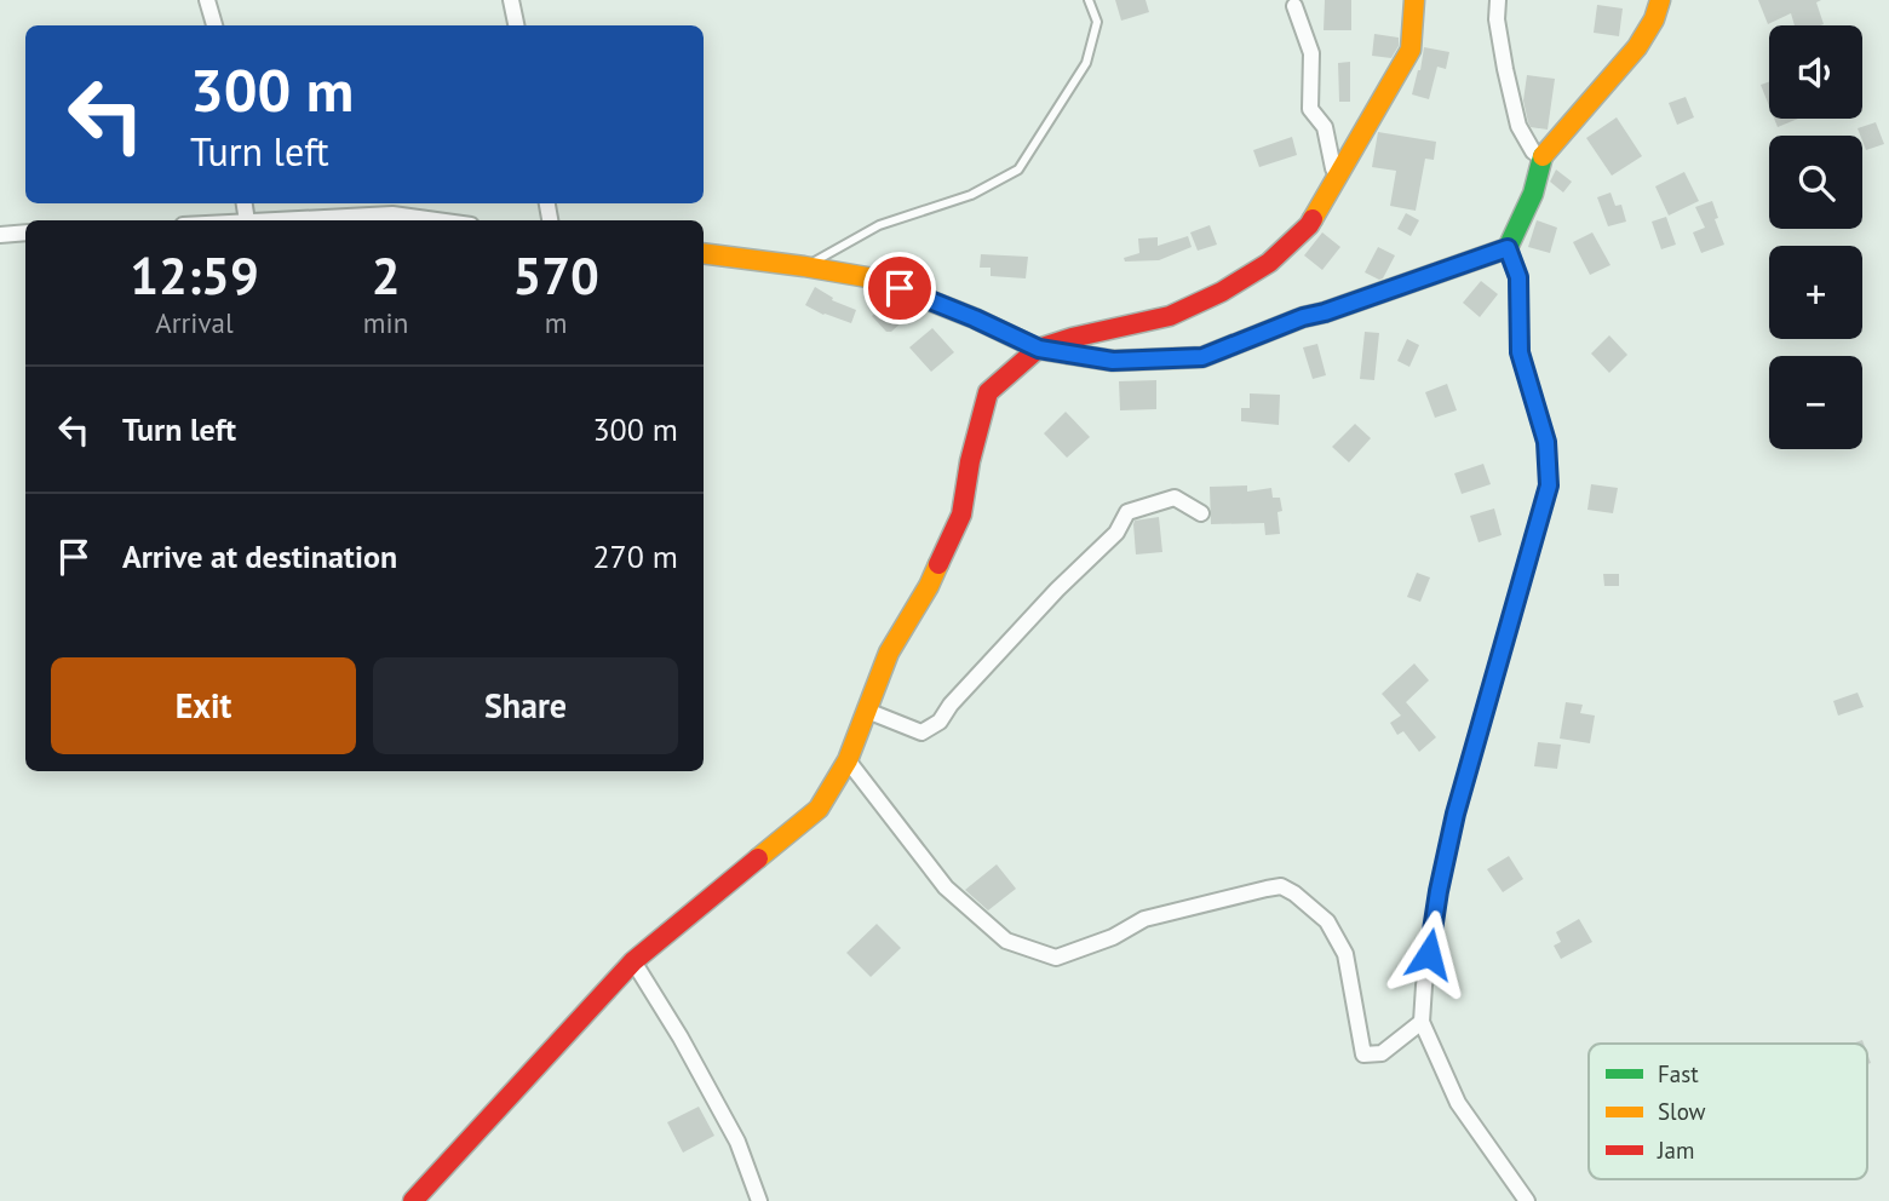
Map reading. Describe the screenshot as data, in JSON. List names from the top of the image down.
{
  "legend": ["Fast", "Slow", "Jam"],
  "page": {
    "map_buttons": ["+", "−"],
    "turn": ["300 m", "Turn left"],
    "eta": [
      "12:59",
      "Arrival",
      "2",
      "min",
      "570",
      "m"
    ],
    "list": [
      {
        "name": "Turn left",
        "value": "300 m"
      },
      {
        "name": "Arrive at destination",
        "value": "270 m"
      }
    ],
    "buttons": ["Exit", "Share"]
  }
}
